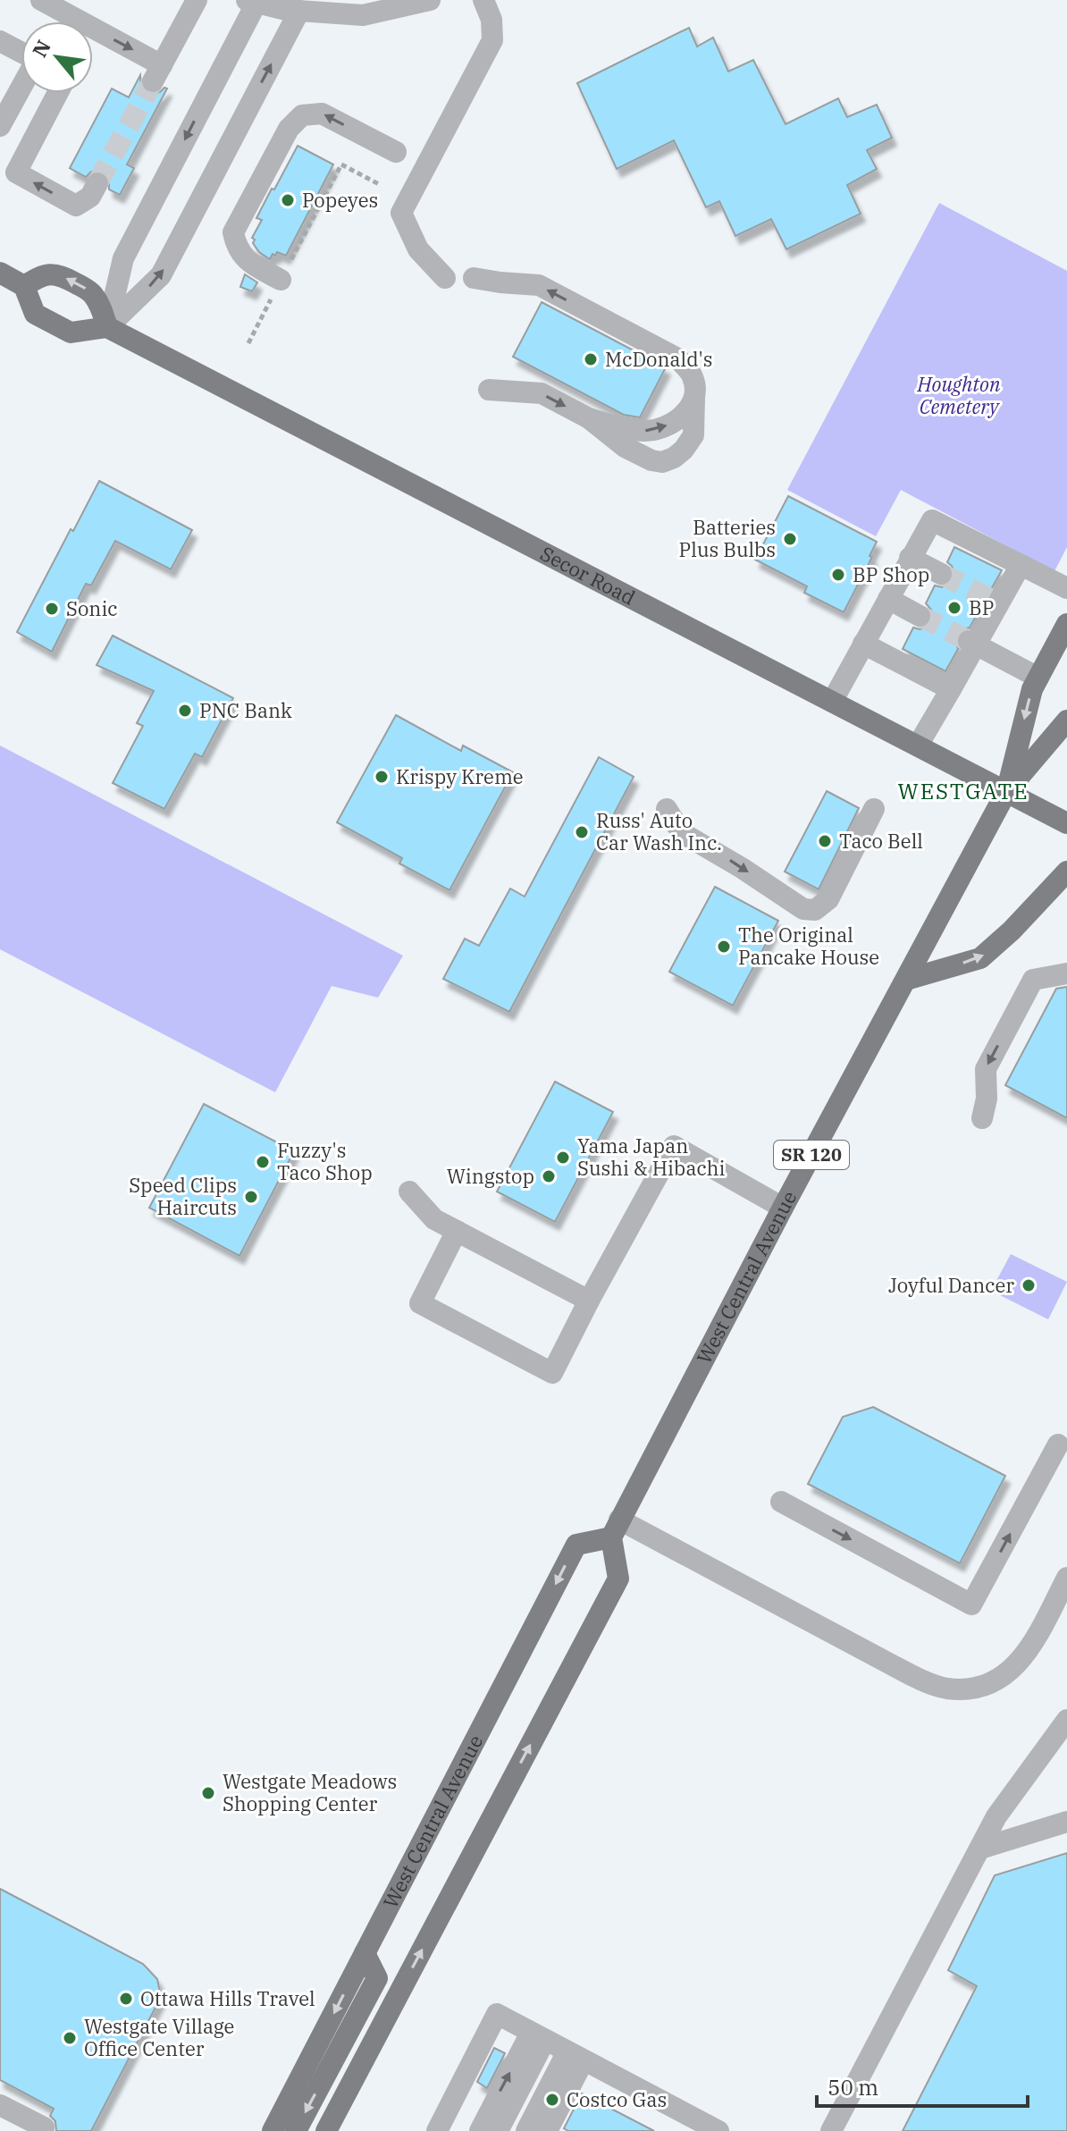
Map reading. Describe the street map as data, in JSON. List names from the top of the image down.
{
  "streets": {
    "main road": ["Secor Road", "SR 120", "West Central Avenue"]
  },
  "crossings": [
    ["Secor Road", "West Central Avenue"]
  ],
  "districts": ["WESTGATE"],
  "parks": ["Houghton Cemetery"],
  "places": [
    "Popeyes",
    "McDonald's",
    "Batteries Plus Bulbs",
    "BP Shop",
    "BP",
    "Sonic",
    "PNC Bank",
    "Krispy Kreme",
    "Russ' Auto Car Wash Inc.",
    "Taco Bell",
    "The Original Pancake House",
    "Yama Japan Sushi & Hibachi",
    "Fuzzy's Taco Shop",
    "Wingstop",
    "Speed Clips Haircuts",
    "Joyful Dancer",
    "Westgate Meadows Shopping Center",
    "Ottawa Hills Travel",
    "Westgate Village Office Center",
    "Costco Gas"
  ],
  "scale_bar": "50 m",
  "north": "top left"
}
